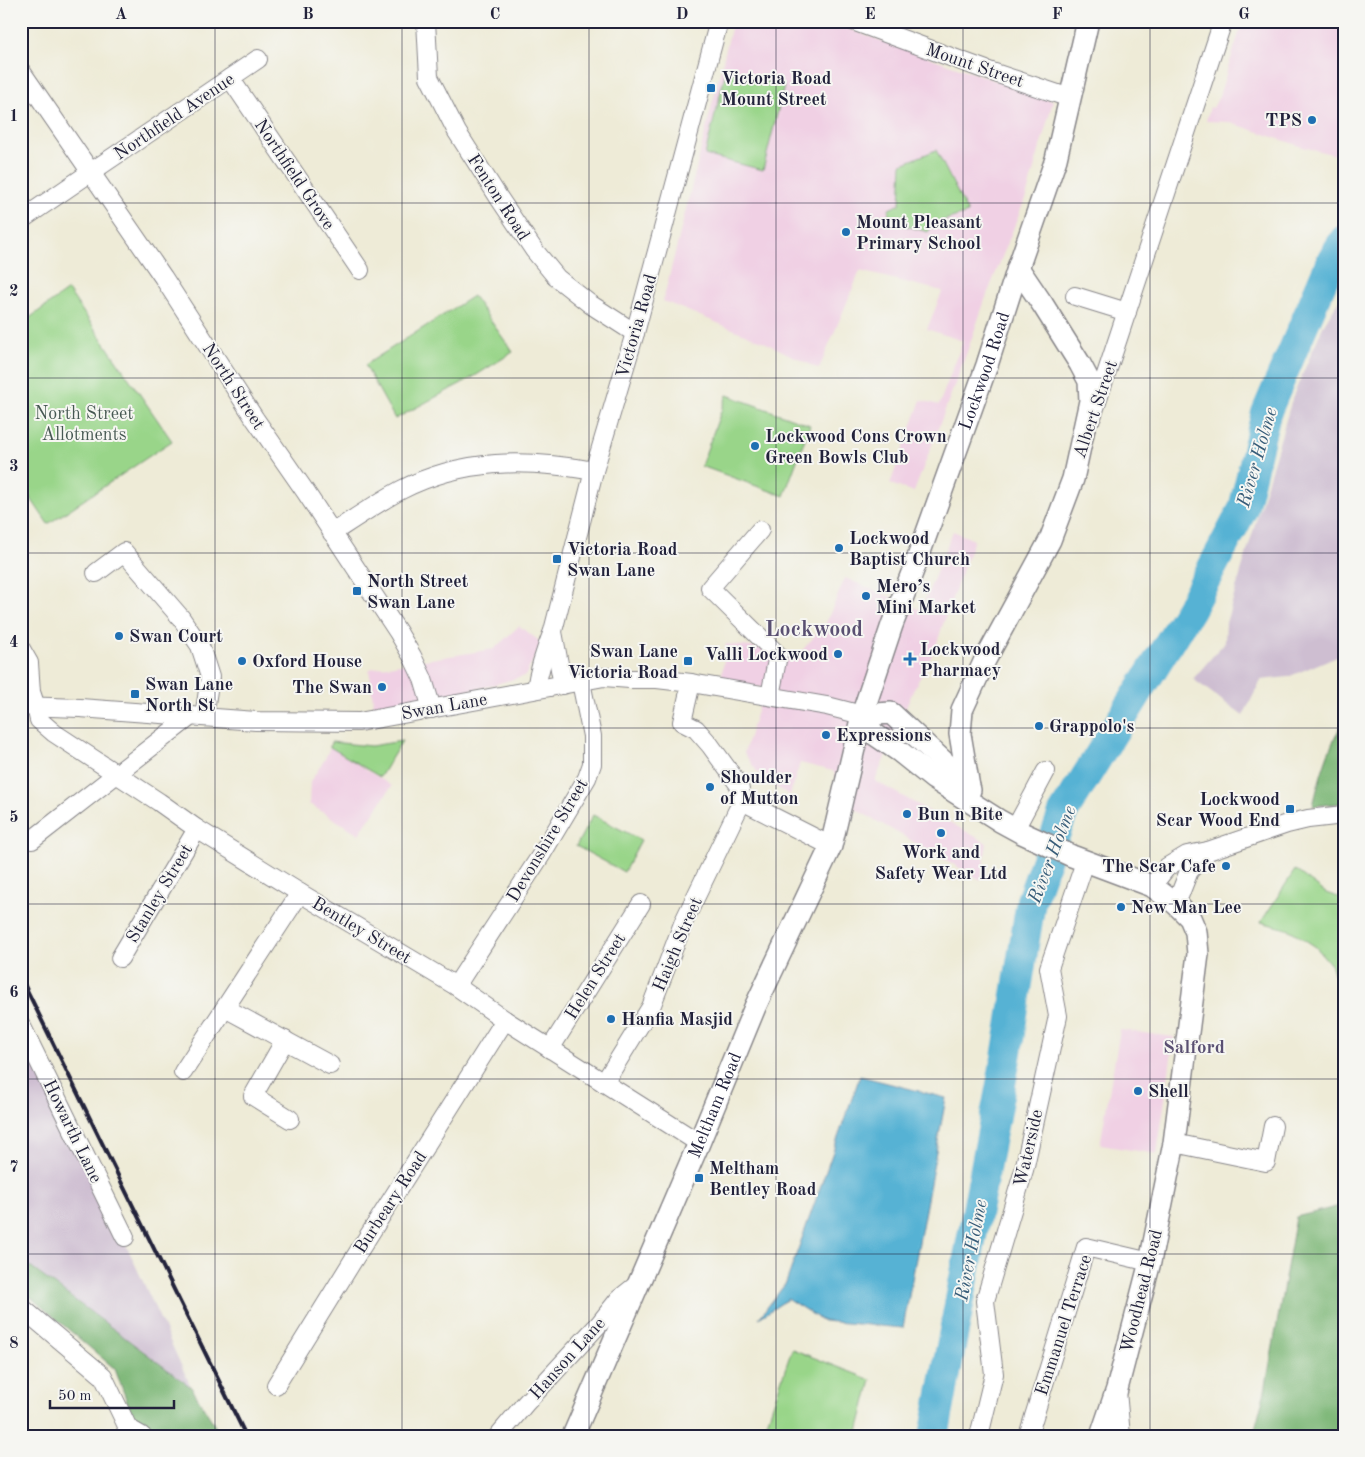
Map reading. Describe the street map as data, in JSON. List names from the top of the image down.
{
  "streets": {
    "main road": [
      "Lockwood Road",
      "Albert Street",
      "Meltham Road",
      "Woodhead Road"
    ],
    "street": [
      "Mount Street",
      "Northfield Avenue",
      "Northfield Grove",
      "Fenton Road",
      "Victoria Road",
      "North Street",
      "Swan Lane",
      "Devonshire Street",
      "Stanley Street",
      "Bentley Street",
      "Haigh Street",
      "Helen Street",
      "Howarth Lane",
      "Waterside",
      "Burbeary Road",
      "Emmanuel Terrace",
      "Hanson Lane"
    ]
  },
  "crossings": [
    ["Mount Street", "Lockwood Road"],
    ["Northfield Avenue", "Northfield Grove"],
    ["Northfield Avenue", "North Street"],
    ["Fenton Road", "Victoria Road"],
    ["Victoria Road", "Swan Lane"],
    ["Lockwood Road", "Swan Lane"],
    ["Lockwood Road", "Meltham Road"],
    ["Lockwood Road", "Woodhead Road"],
    ["North Street", "Swan Lane"],
    ["Swan Lane", "Devonshire Street"],
    ["Swan Lane", "Bentley Street"],
    ["Swan Lane", "Meltham Road"],
    ["Swan Lane", "Woodhead Road"],
    ["Devonshire Street", "Bentley Street"],
    ["Stanley Street", "Bentley Street"],
    ["Bentley Street", "Haigh Street"],
    ["Bentley Street", "Helen Street"],
    ["Bentley Street", "Meltham Road"],
    ["Bentley Street", "Burbeary Road"],
    ["Meltham Road", "Woodhead Road"],
    ["Meltham Road", "Hanson Lane"],
    ["Waterside", "Woodhead Road"],
    ["Woodhead Road", "Emmanuel Terrace"]
  ],
  "districts": ["Lockwood", "Salford"],
  "water": ["River Holme"],
  "parks": ["North Street Allotments"],
  "places": {
    "transit": [
      "Victoria Road Mount Street",
      "Victoria Road Swan Lane",
      "North Street Swan Lane",
      "Swan Lane Victoria Road",
      "Swan Lane North St",
      "Lockwood Scar Wood End",
      "Meltham Bentley Road"
    ],
    "other": [
      "TPS",
      "Mount Pleasant Primary School",
      "Lockwood Cons Crown Green Bowls Club",
      "Lockwood Baptist Church",
      "Mero’s Mini Market",
      "Swan Court",
      "Valli Lockwood",
      "Oxford House",
      "The Swan",
      "Grappolo's",
      "Expressions",
      "Shoulder of Mutton",
      "Bun n Bite",
      "Work and Safety Wear Ltd",
      "The Scar Cafe",
      "New Man Lee",
      "Hanfia Masjid",
      "Shell"
    ],
    "health": ["Lockwood Pharmacy"]
  },
  "scale_bar": "50 m",
  "grid": {
    "columns": [
      "A",
      "B",
      "C",
      "D",
      "E",
      "F",
      "G"
    ],
    "rows": [
      "1",
      "2",
      "3",
      "4",
      "5",
      "6",
      "7",
      "8"
    ]
  }
}
